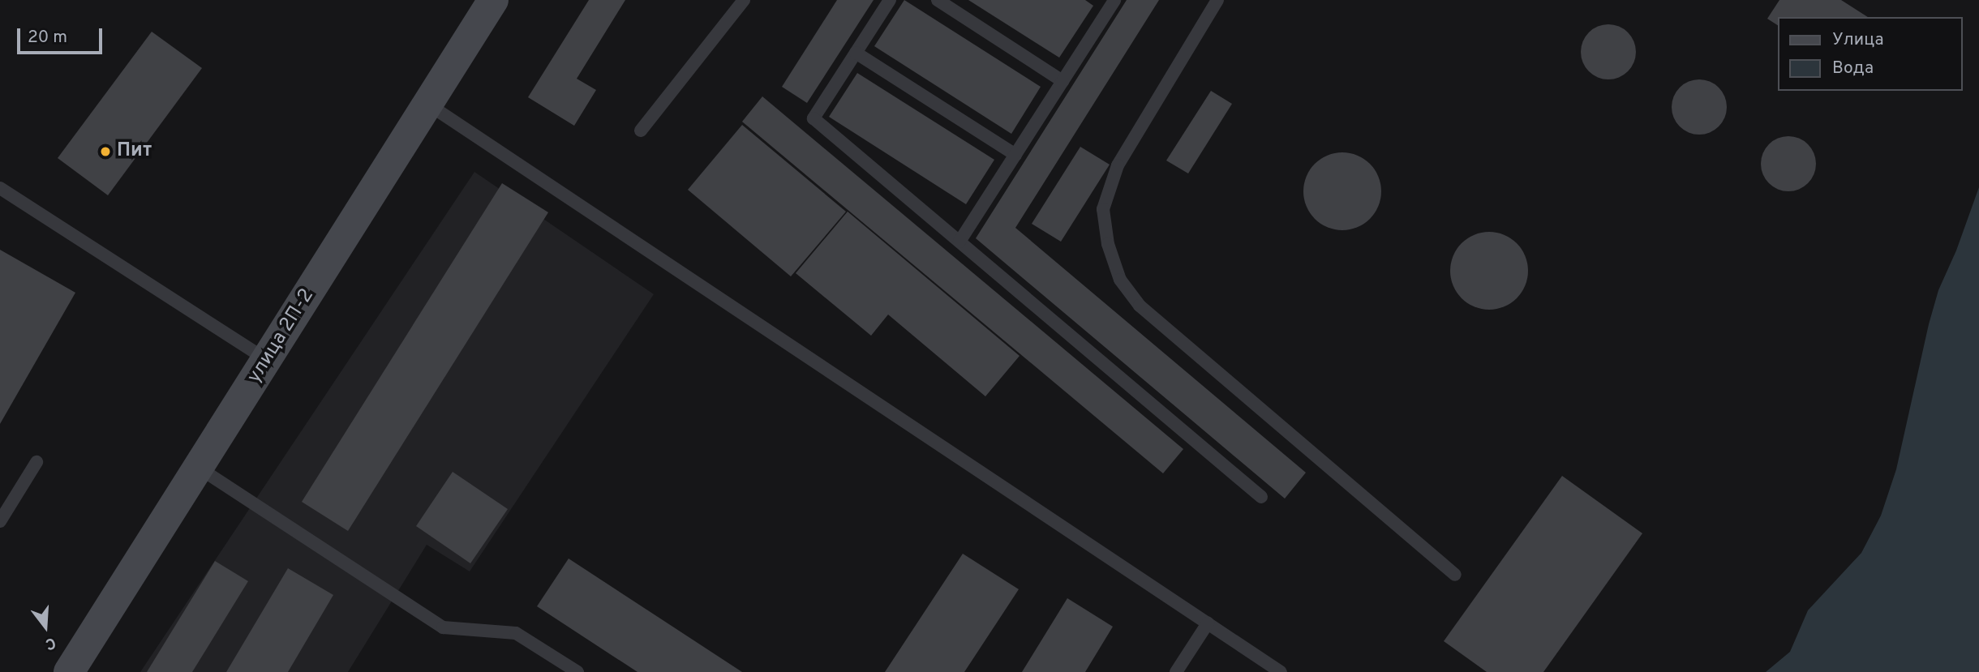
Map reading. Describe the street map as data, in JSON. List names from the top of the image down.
{
  "streets": {
    "main road": ["улица 2П-2"]
  },
  "places": ["Пит"],
  "legend": ["Улица", "Вода"],
  "scale_bar": "20 m",
  "north": "bottom"
}
